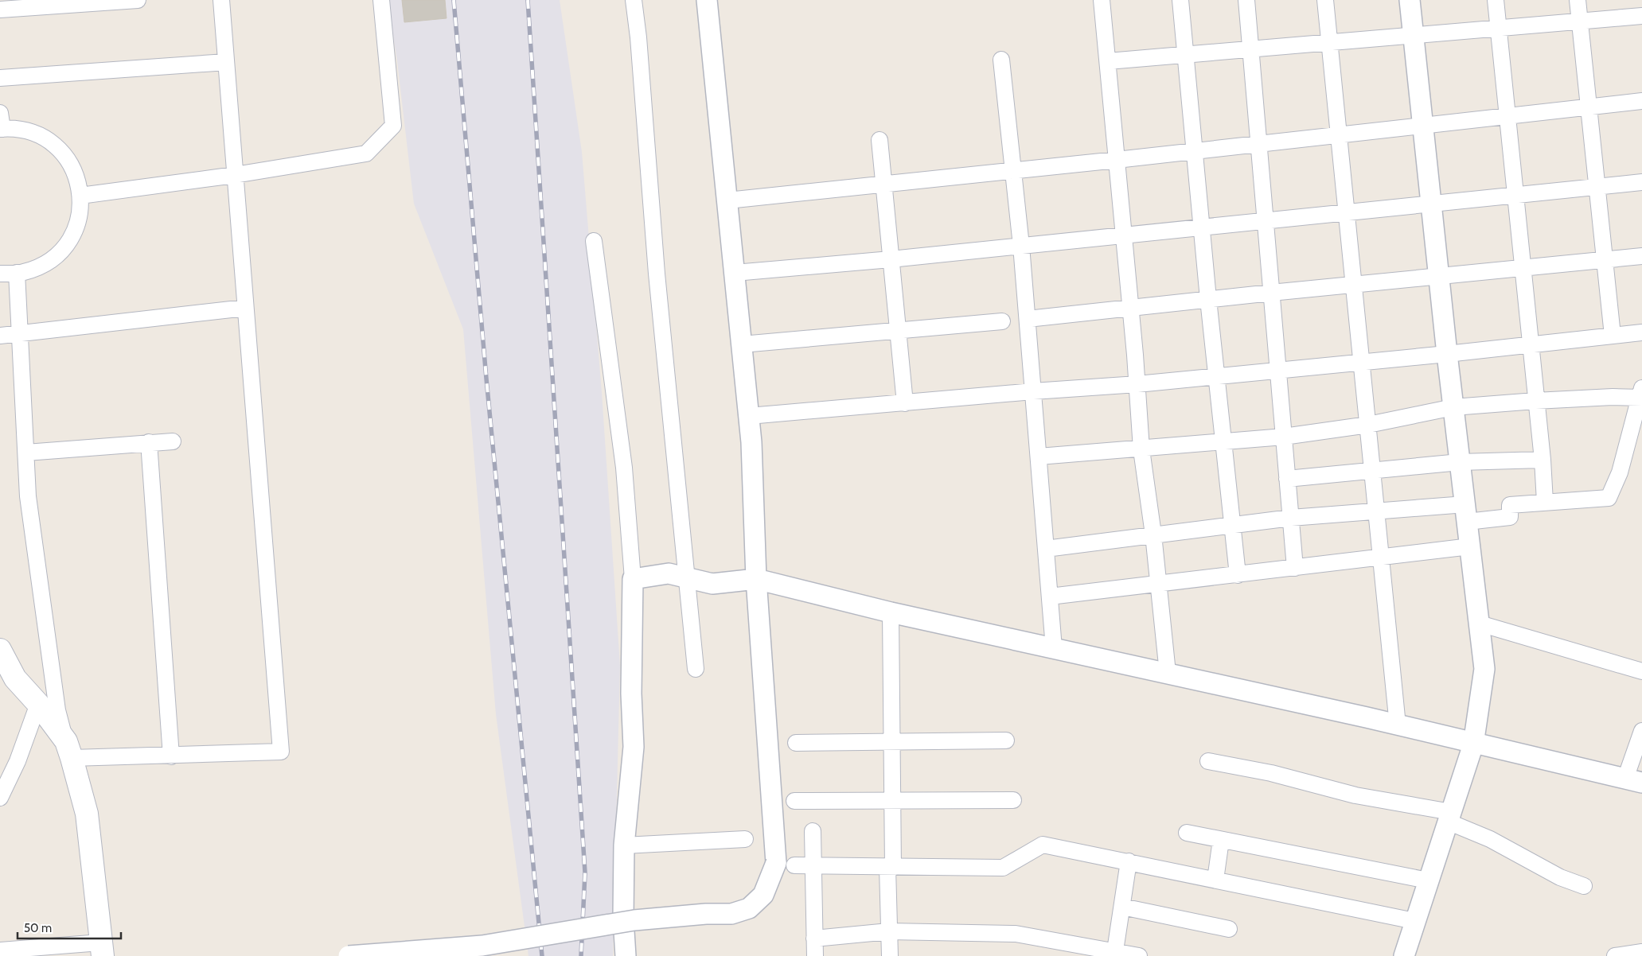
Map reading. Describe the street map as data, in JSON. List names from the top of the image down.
{
  "scale_bar": "50 m"
}
